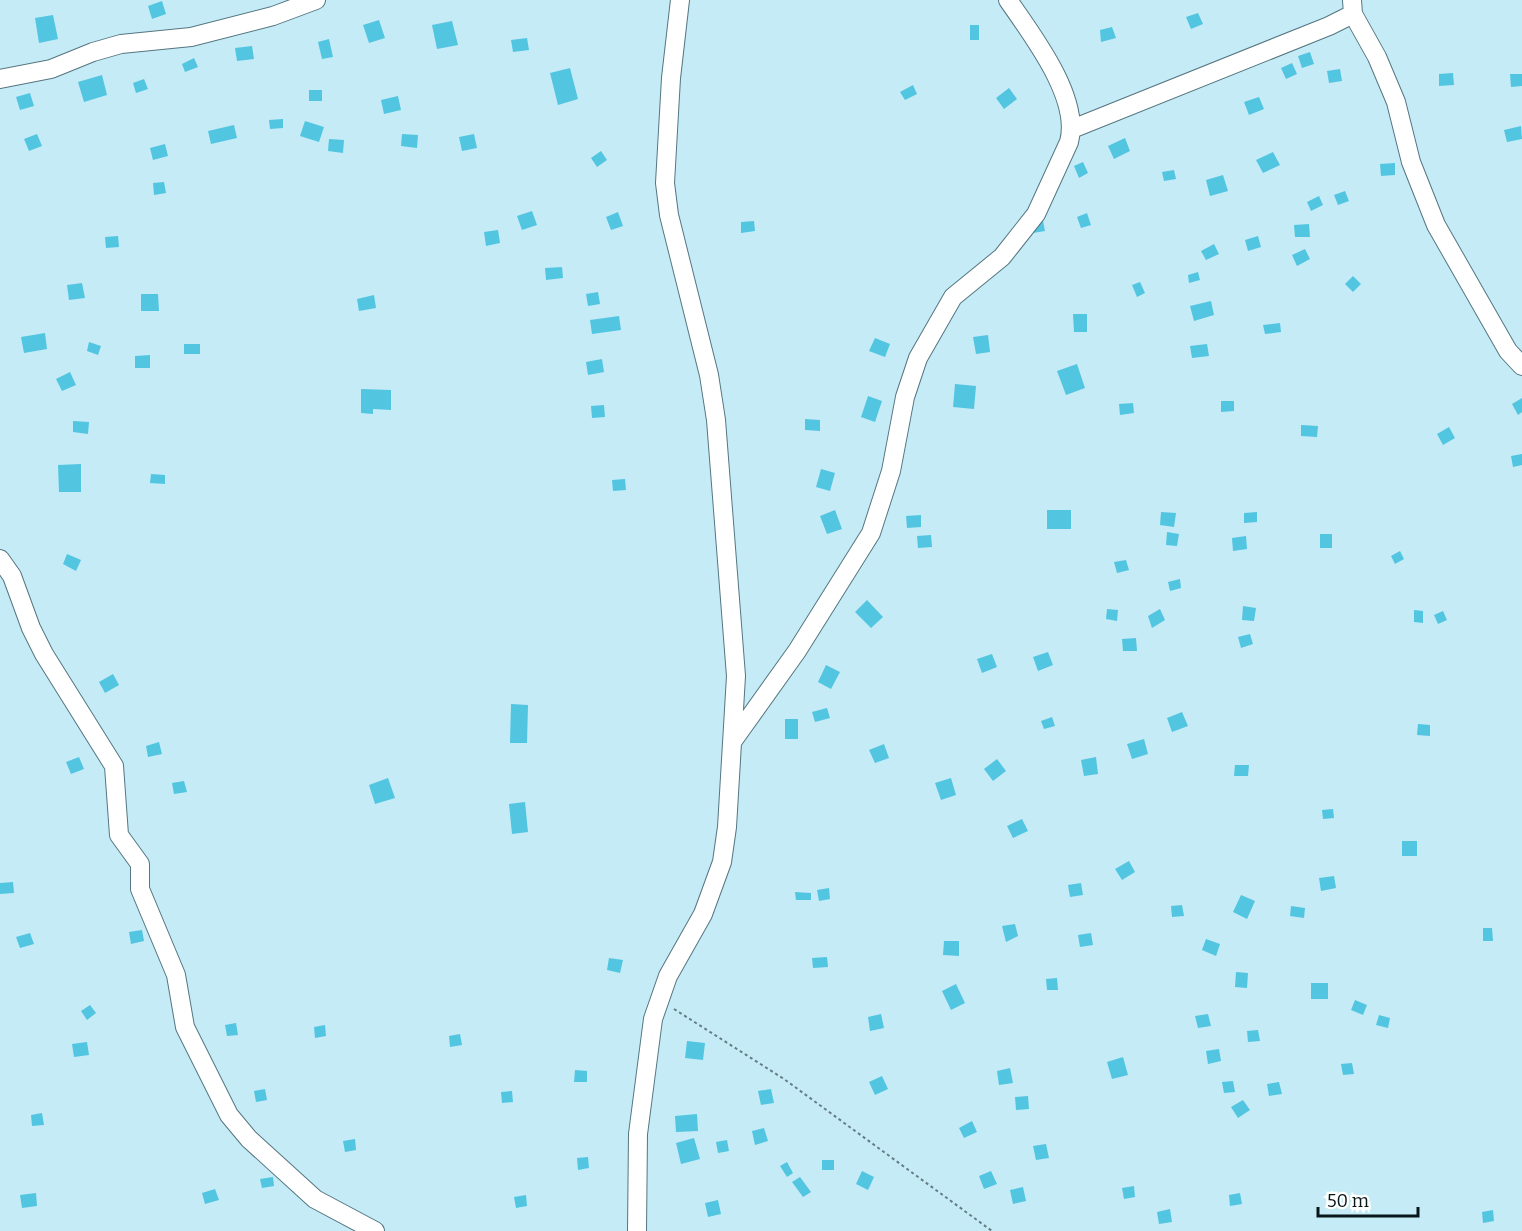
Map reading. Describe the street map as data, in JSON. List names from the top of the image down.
{
  "scale_bar": "50 m"
}
